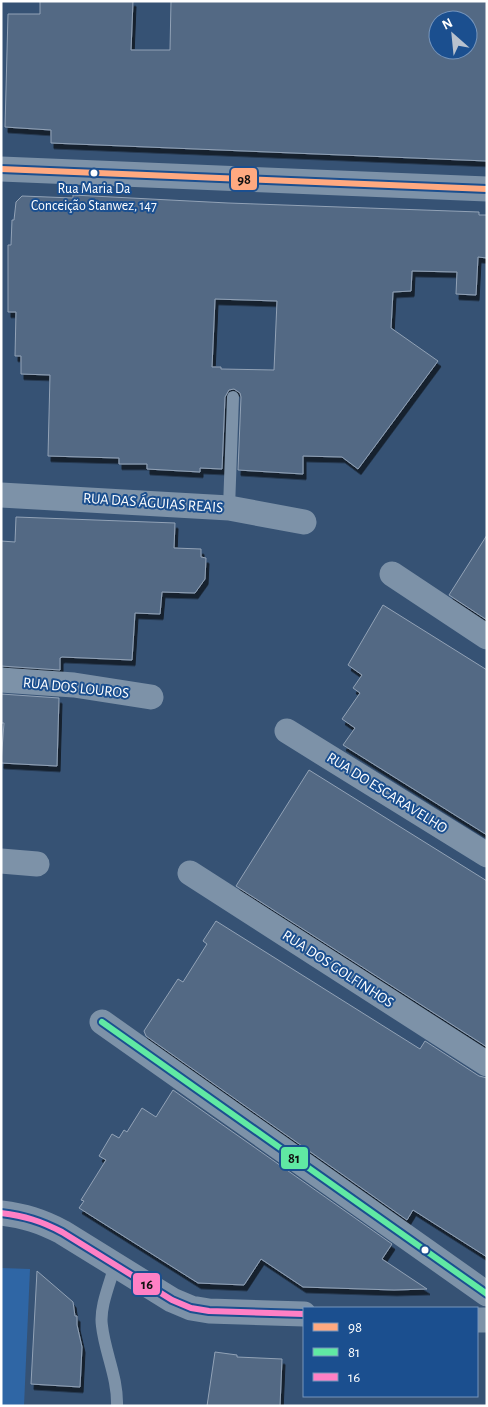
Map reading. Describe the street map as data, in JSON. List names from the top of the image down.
{
  "streets": {
    "street": [
      "RUA DAS ÁGUIAS REAIS",
      "RUA DOS LOUROS",
      "RUA DO ESCARAVELHO",
      "RUA DOS GOLFINHOS"
    ]
  },
  "places": ["Rua Maria Da Conceição Stanwez, 147"],
  "lines": ["transit line 98", "transit line 81", "transit line 16"],
  "legend": ["98", "81", "16"],
  "north": "top left"
}
